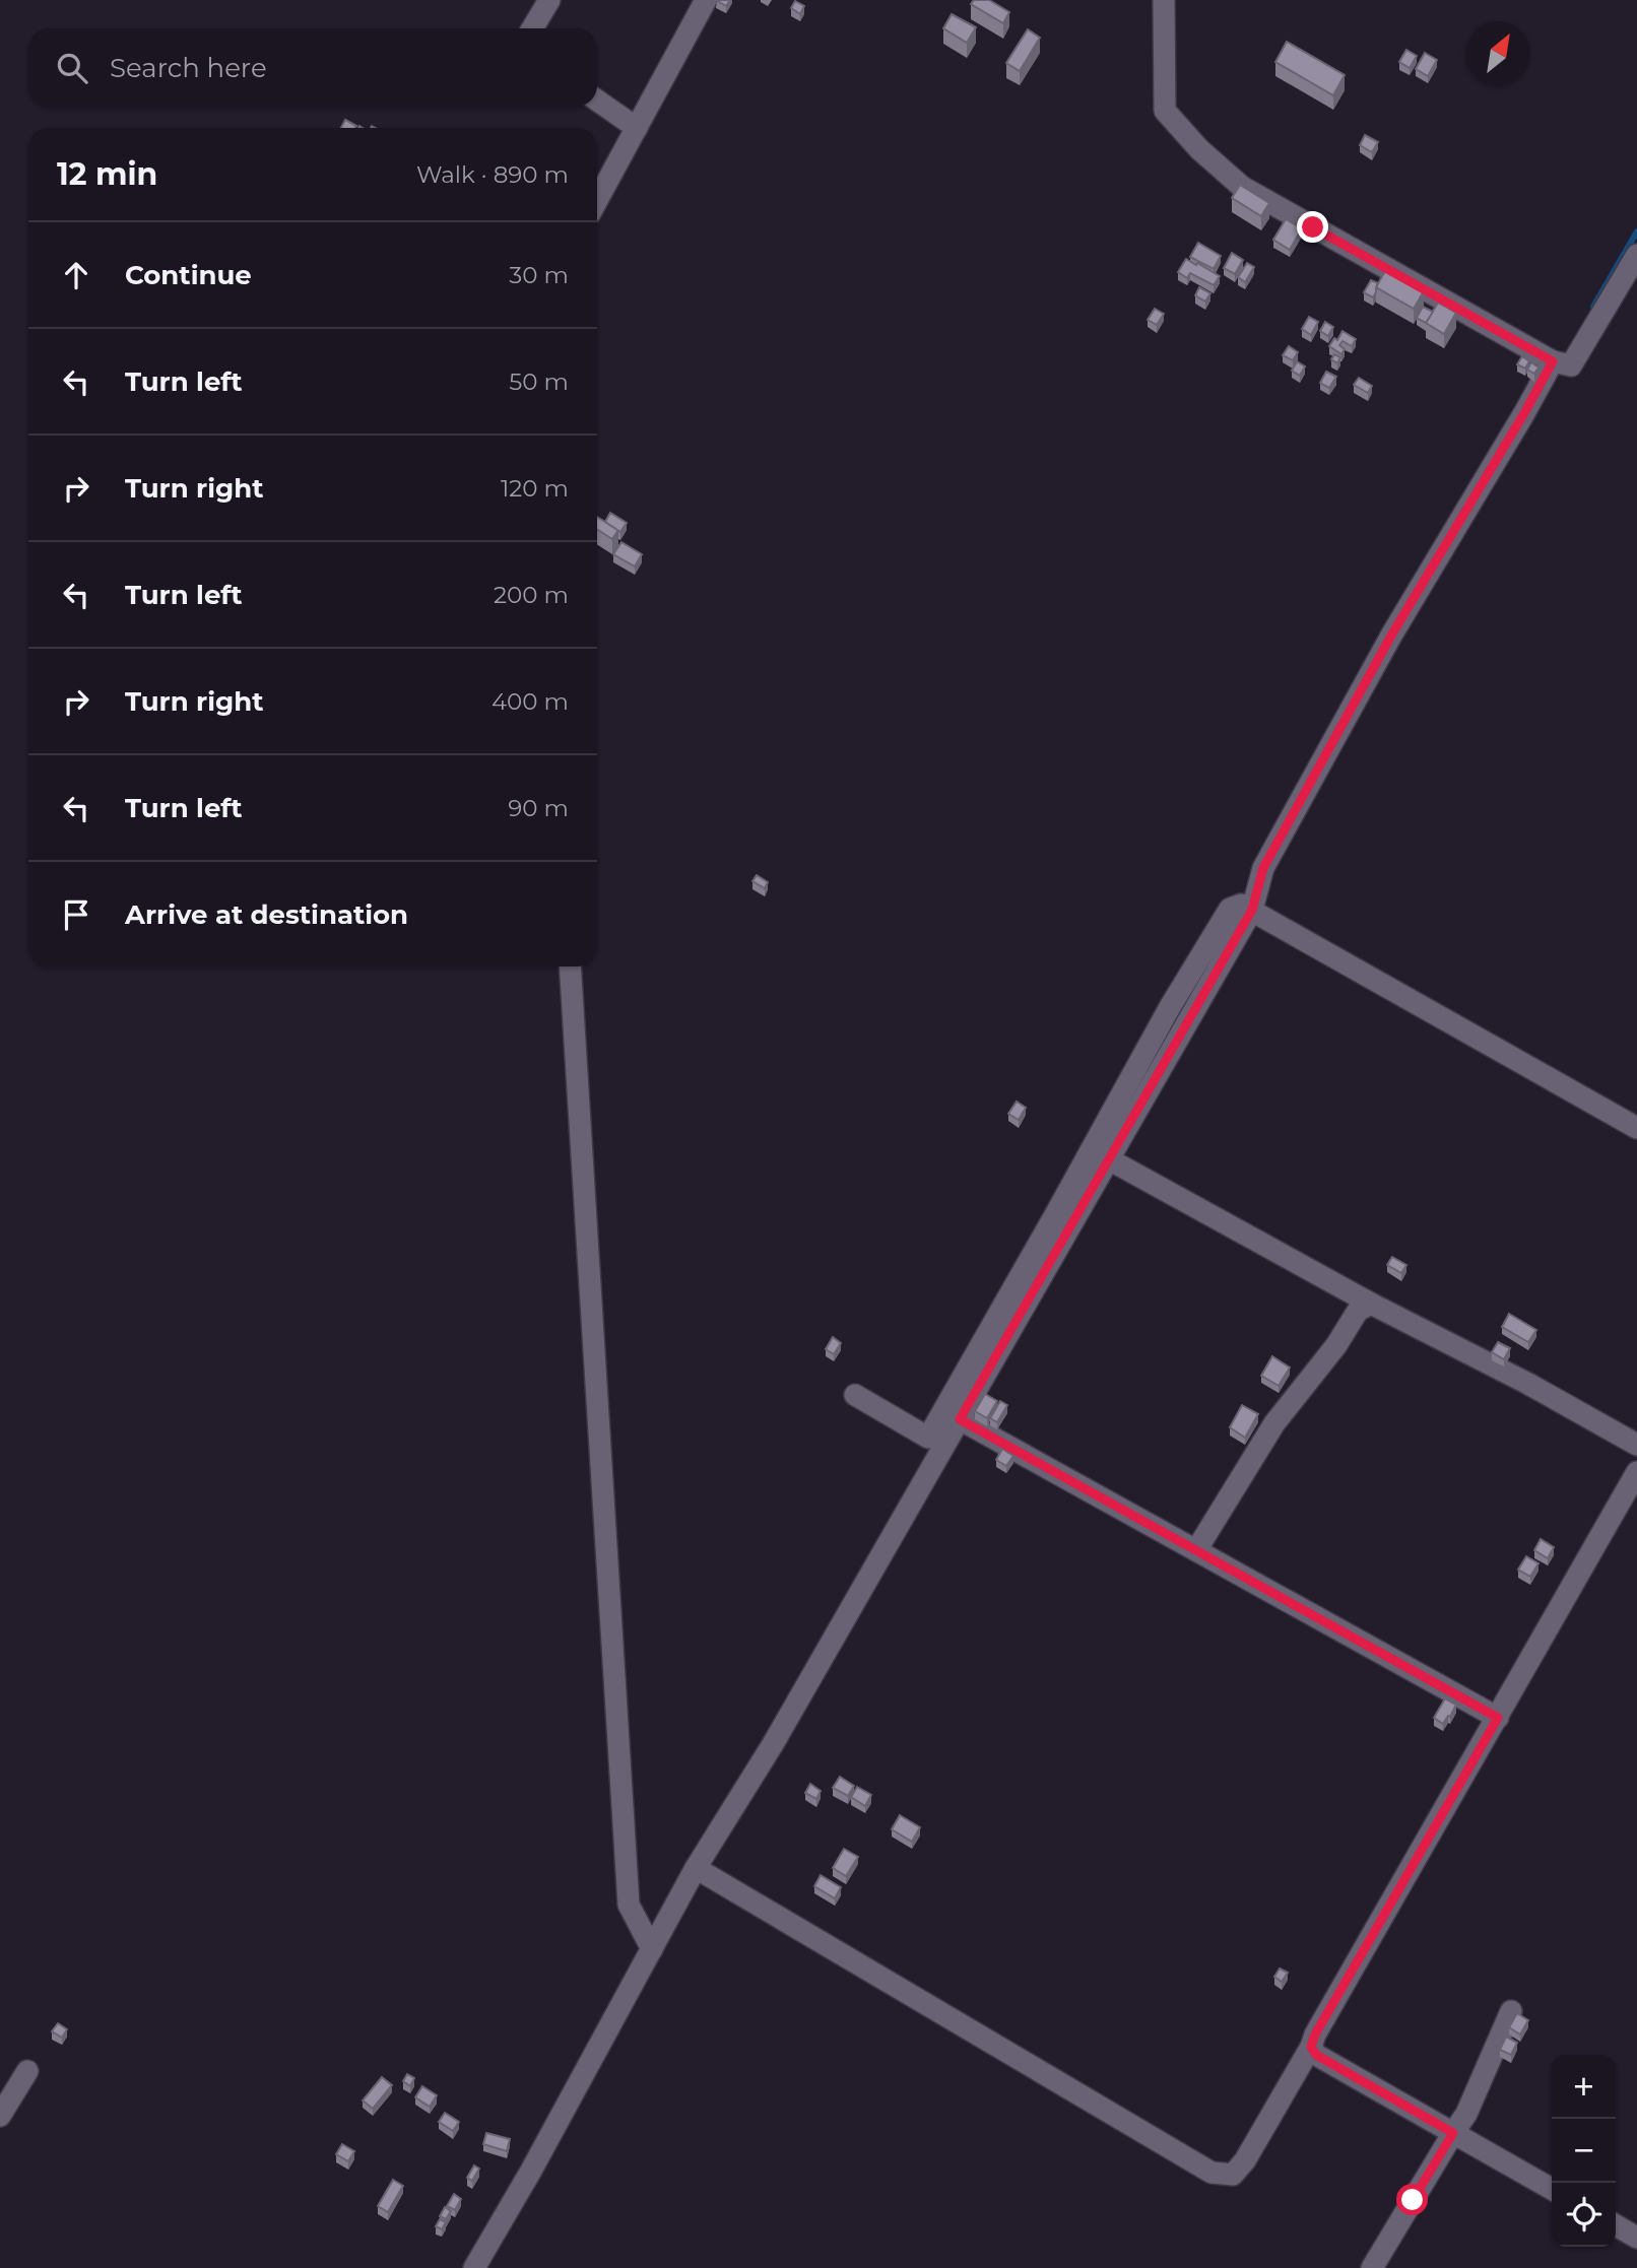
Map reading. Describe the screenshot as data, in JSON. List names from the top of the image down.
{
  "north": "top right",
  "page": {
    "search": "Search here",
    "heading": ["12 min", "Walk · 890 m"],
    "list": [
      ["Continue", "30 m"],
      ["Turn left", "50 m"],
      ["Turn right", "120 m"],
      ["Turn left", "200 m"],
      ["Turn right", "400 m"],
      ["Turn left", "90 m"],
      "Arrive at destination"
    ],
    "map_buttons": ["+", "−"]
  }
}
